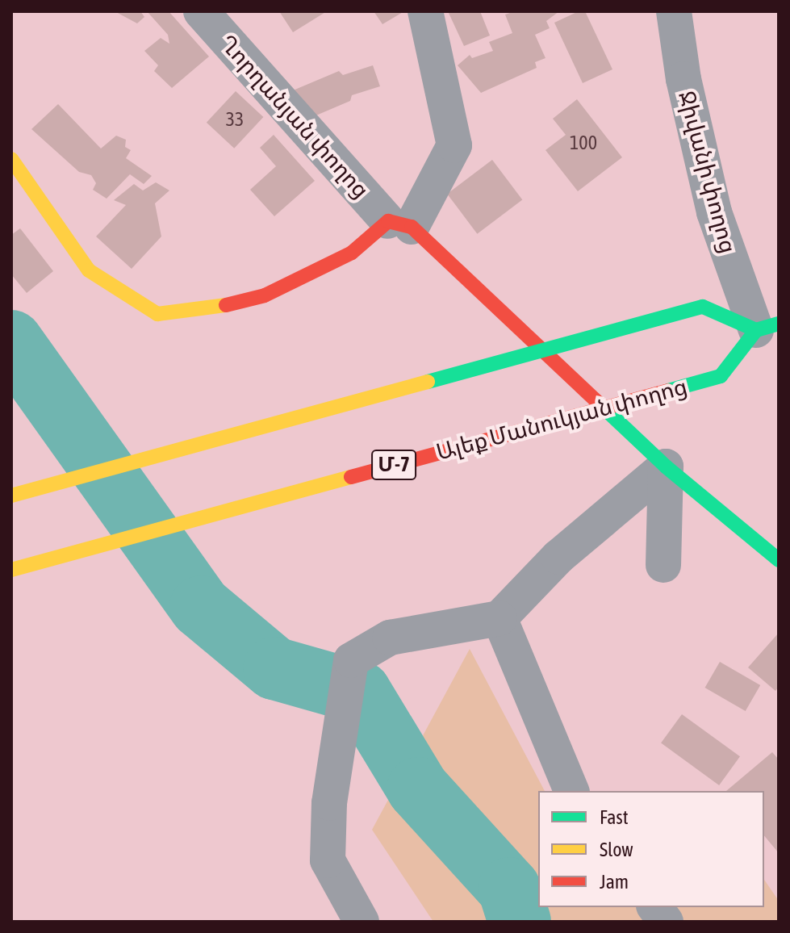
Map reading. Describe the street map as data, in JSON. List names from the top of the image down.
{
  "streets": {
    "main road": ["Ալեք Մանուկյան փողոց", "Մ-7"],
    "street": ["Ղորղանյան փողոց", "Ջիվանի փողոց"]
  },
  "crossings": [
    ["Ջիվանի փողոց", "Ալեք Մանուկյան փողոց"]
  ],
  "house_numbers": ["33", "100"],
  "legend": ["Fast", "Slow", "Jam"]
}
